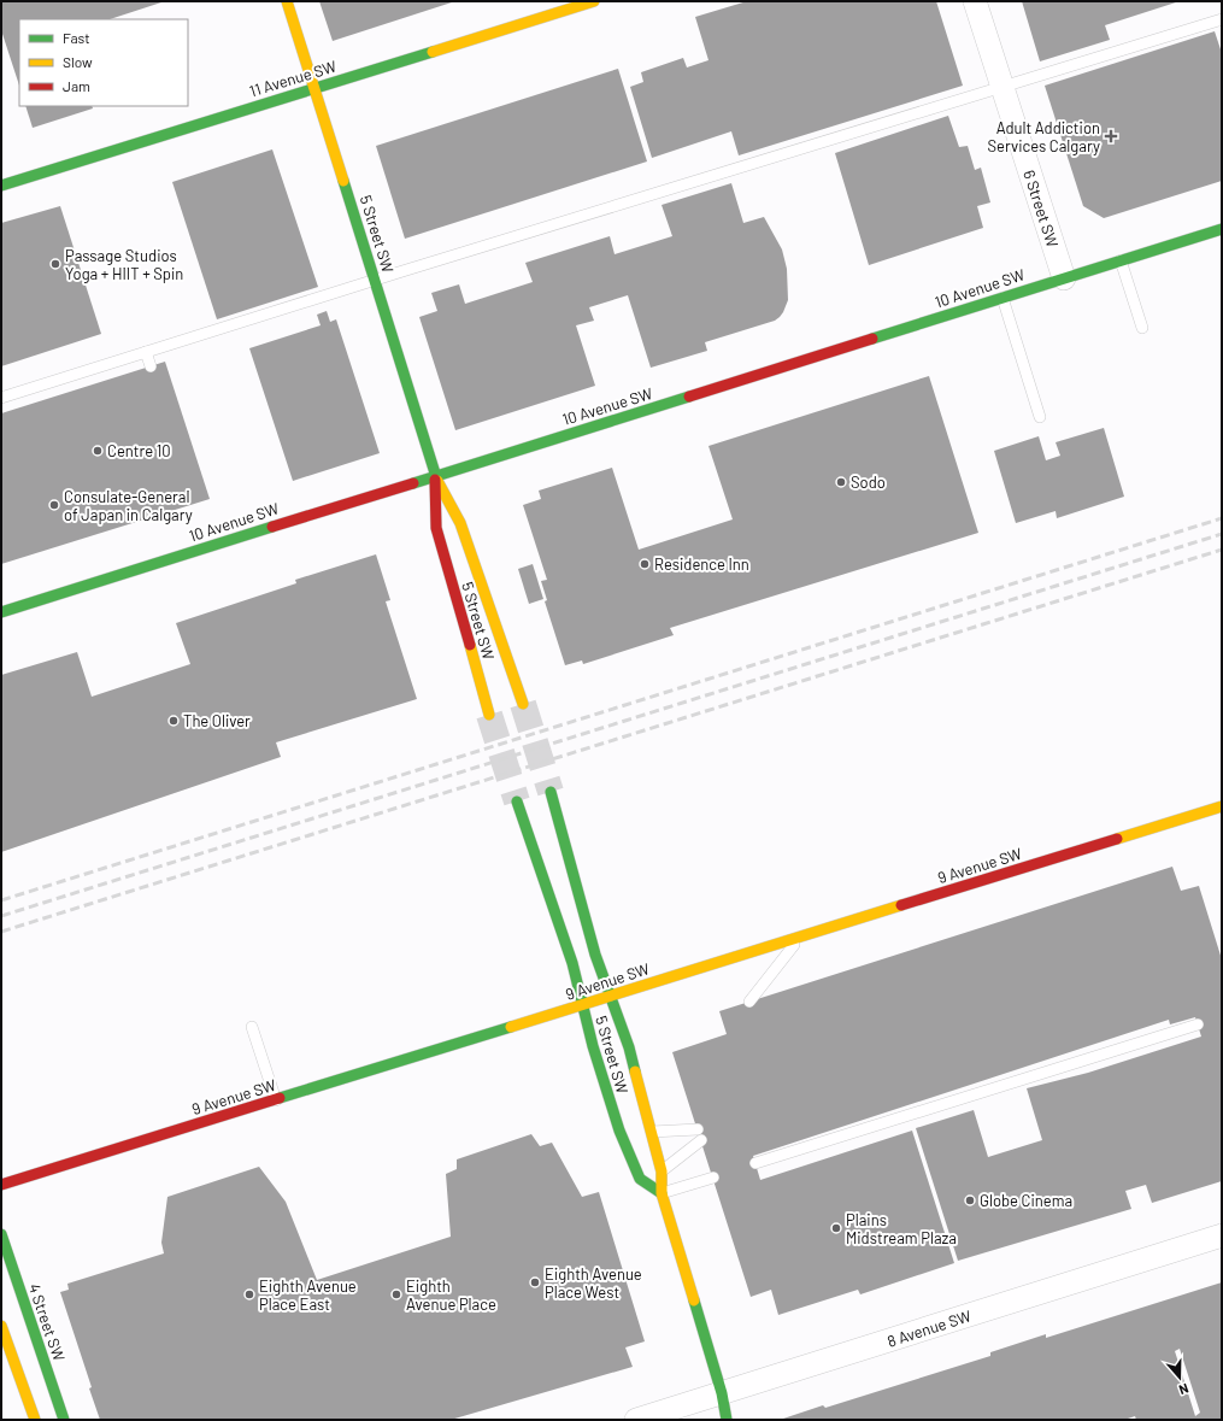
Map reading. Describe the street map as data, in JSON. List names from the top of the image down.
{
  "streets": {
    "main road": [
      "11 Avenue SW",
      "5 Street SW",
      "10 Avenue SW",
      "9 Avenue SW",
      "4 Street SW"
    ],
    "street": ["6 Street SW", "8 Avenue SW"]
  },
  "crossings": [
    ["11 Avenue SW", "5 Street SW"],
    ["6 Street SW", "10 Avenue SW"],
    ["5 Street SW", "10 Avenue SW"],
    ["5 Street SW", "9 Avenue SW"],
    ["5 Street SW", "8 Avenue SW"]
  ],
  "places": {
    "health": ["Adult Addiction Services Calgary"],
    "other": [
      "Passage Studios Yoga + HIIT + Spin",
      "Centre 10",
      "Sodo",
      "Consulate-General of Japan in Calgary",
      "Residence Inn",
      "The Oliver",
      "Globe Cinema",
      "Plains Midstream Plaza",
      "Eighth Avenue Place West",
      "Eighth Avenue Place East",
      "Eighth Avenue Place"
    ]
  },
  "legend": ["Fast", "Slow", "Jam"],
  "north": "bottom"
}
